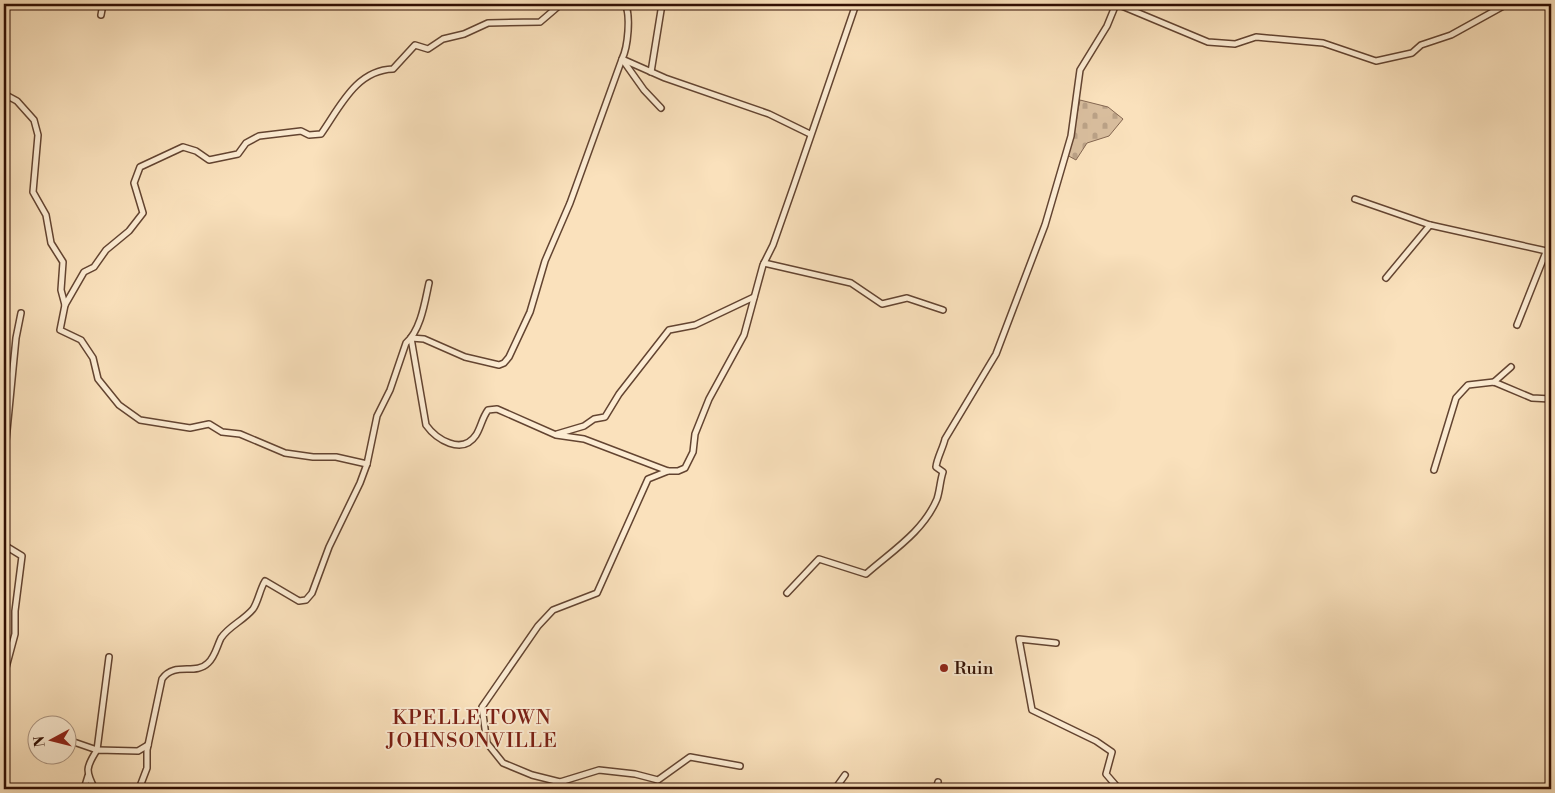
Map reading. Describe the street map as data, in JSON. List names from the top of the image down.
{
  "districts": ["KPELLE TOWN JOHNSONVILLE"],
  "places": ["Ruin"],
  "north": "left"
}
